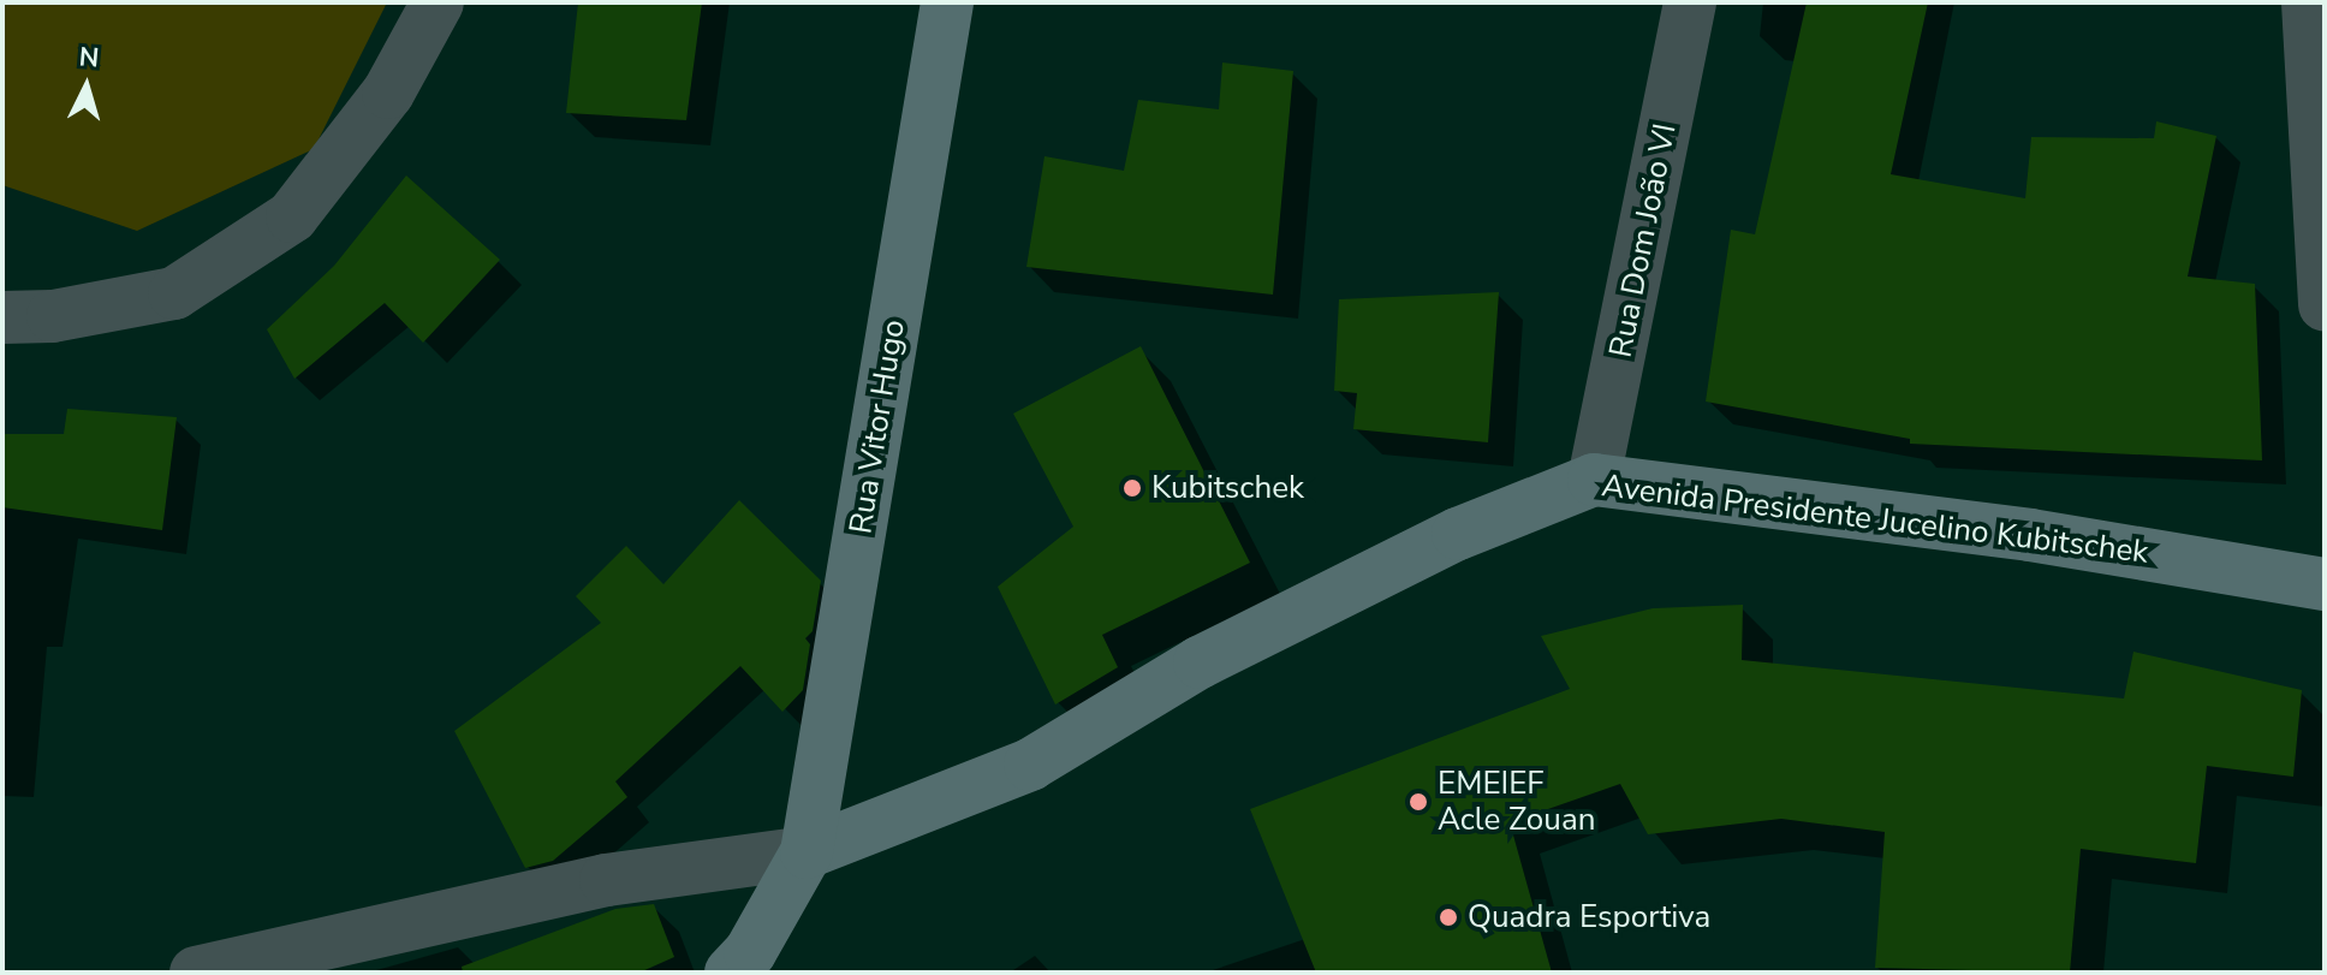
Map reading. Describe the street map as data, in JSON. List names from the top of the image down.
{
  "streets": {
    "street": ["Rua Dom João VI", "Rua Vitor Hugo", "Avenida Presidente Jucelino Kubitschek"]
  },
  "crossings": [
    ["Rua Dom João VI", "Avenida Presidente Jucelino Kubitschek"],
    ["Rua Vitor Hugo", "Avenida Presidente Jucelino Kubitschek"]
  ],
  "places": ["Kubitschek", "EMEIEF Acle Zouan", "Quadra Esportiva"],
  "north": "top"
}
